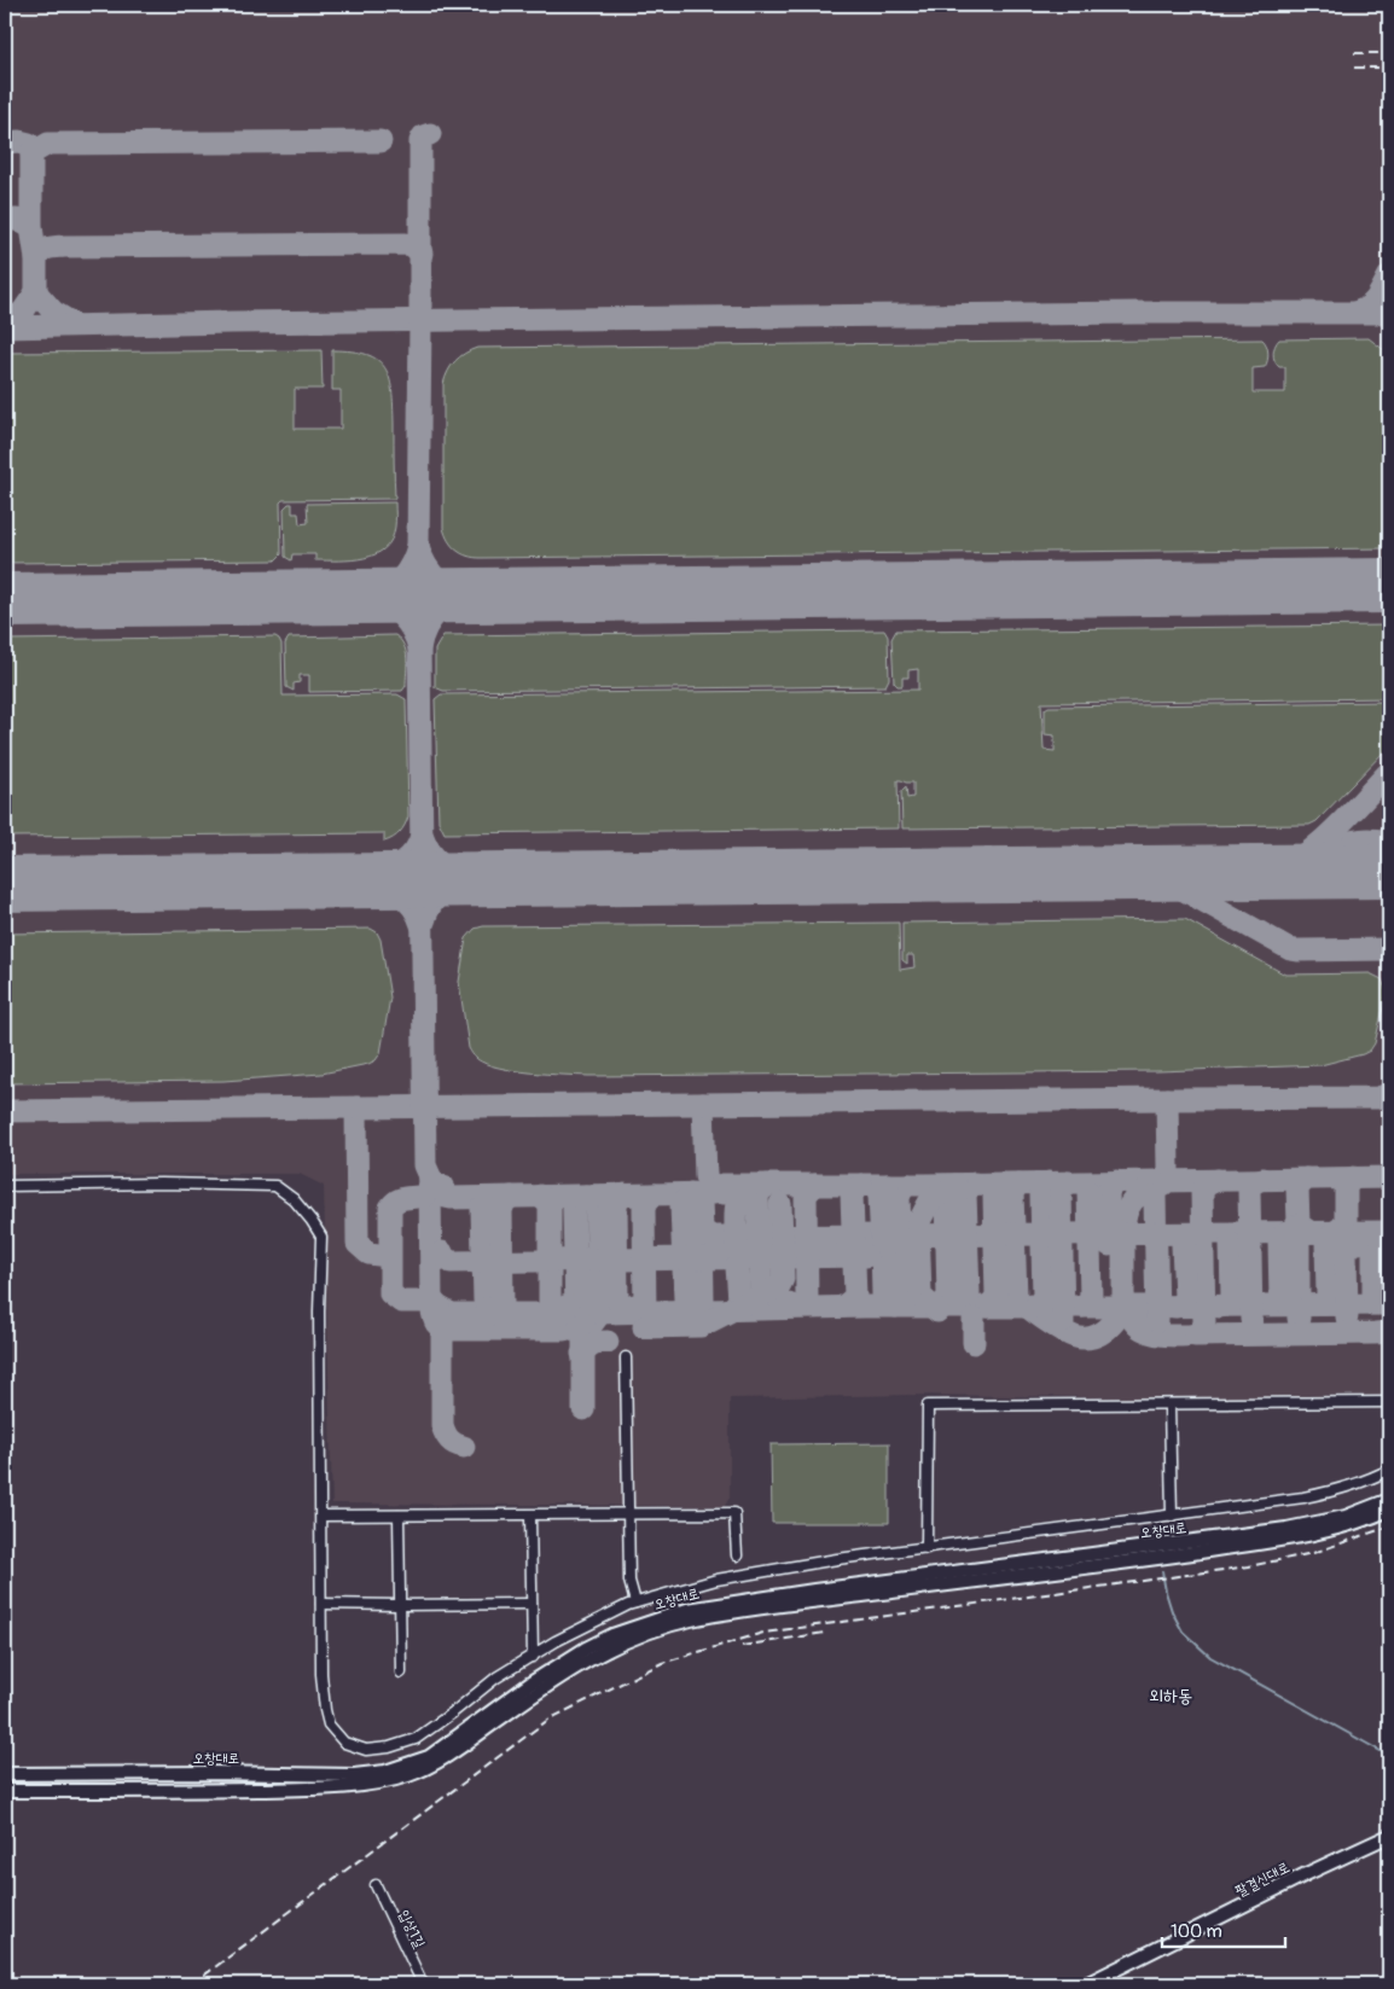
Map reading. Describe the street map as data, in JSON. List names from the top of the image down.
{
  "streets": {
    "main road": ["오창대로", "팔결신대로"],
    "street": ["입상1길"]
  },
  "districts": ["외하동"],
  "scale_bar": "100 m"
}
